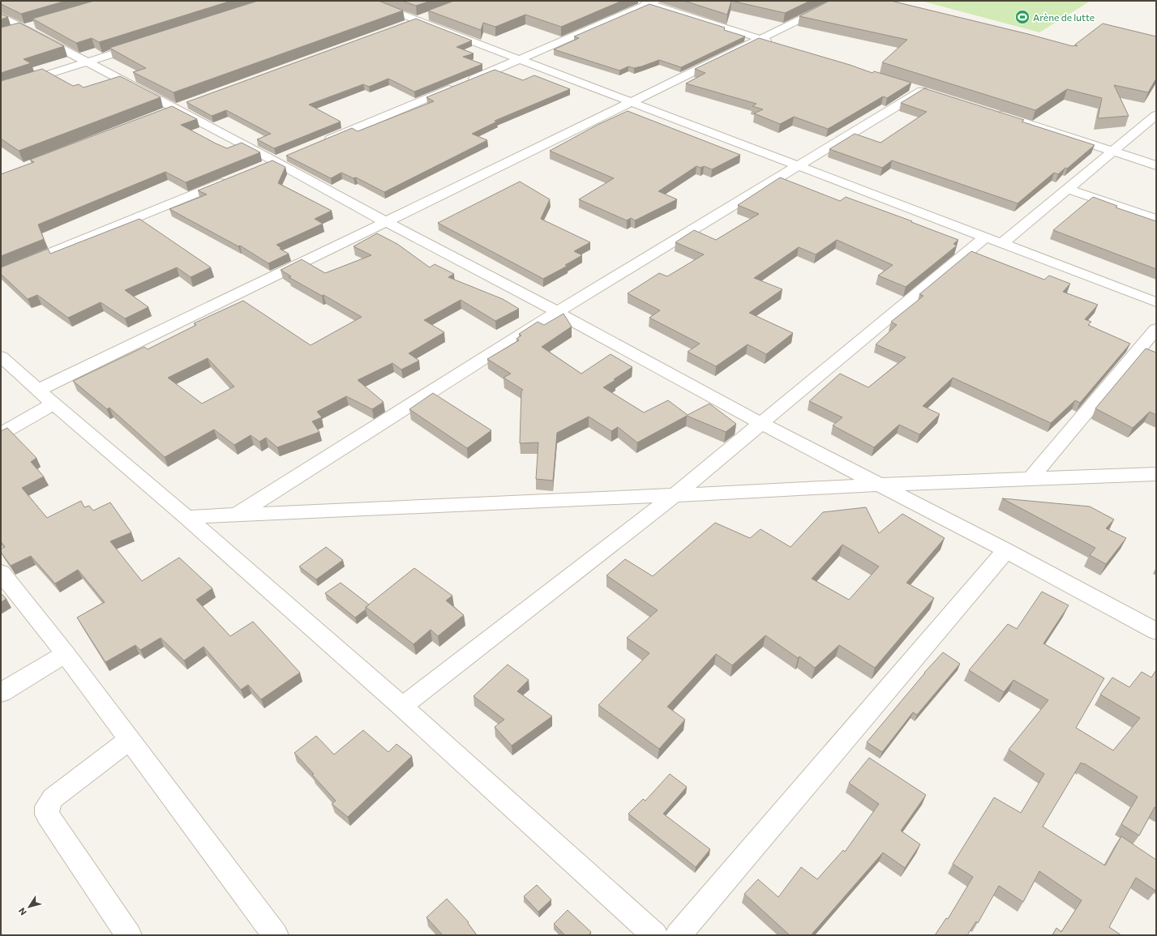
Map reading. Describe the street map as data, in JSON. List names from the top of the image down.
{
  "places": {
    "sports": ["Arène de lutte"]
  },
  "north": "bottom left"
}
